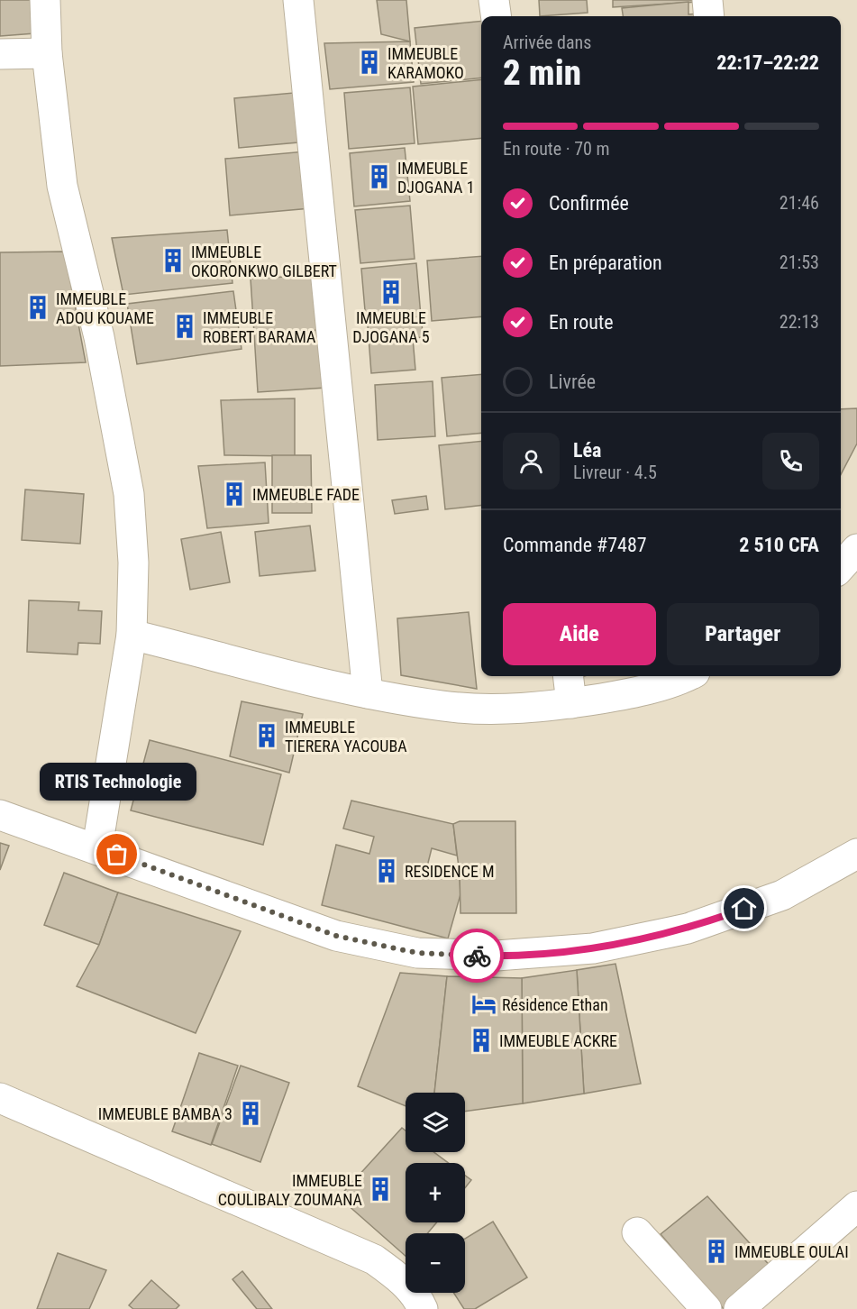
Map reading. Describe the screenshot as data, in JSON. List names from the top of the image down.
{
  "places": {
    "building": [
      "IMMEUBLE KARAMOKO",
      "IMMEUBLE DJOGANA 1",
      "IMMEUBLE OKORONKWO GILBERT",
      "IMMEUBLE DJOGANA 5",
      "IMMEUBLE ADOU KOUAME",
      "IMMEUBLE ROBERT BARAMA",
      "IMMEUBLE FADE",
      "IMMEUBLE TIERERA YACOUBA",
      "RESIDENCE M",
      "IMMEUBLE ACKRE",
      "IMMEUBLE BAMBA 3",
      "IMMEUBLE COULIBALY ZOUMANA",
      "IMMEUBLE OULAI"
    ],
    "other": ["RTIS Technologie"],
    "hotel": ["Résidence Ethan"]
  },
  "page": {
    "heading": ["2 min", "Arrivée dans", "22:17–22:22"],
    "panel": [
      "Léa",
      "Livreur · 4.5",
      "Commande #7487",
      "2 510 CFA"
    ],
    "bar": "En route · 70 m",
    "list": [
      ["Confirmée", "21:46"],
      ["En préparation", "21:53"],
      ["En route", "22:13"],
      "Livrée"
    ],
    "buttons": ["Aide", "Partager"],
    "bubble": "RTIS Technologie",
    "map_buttons": ["+", "−"]
  }
}
